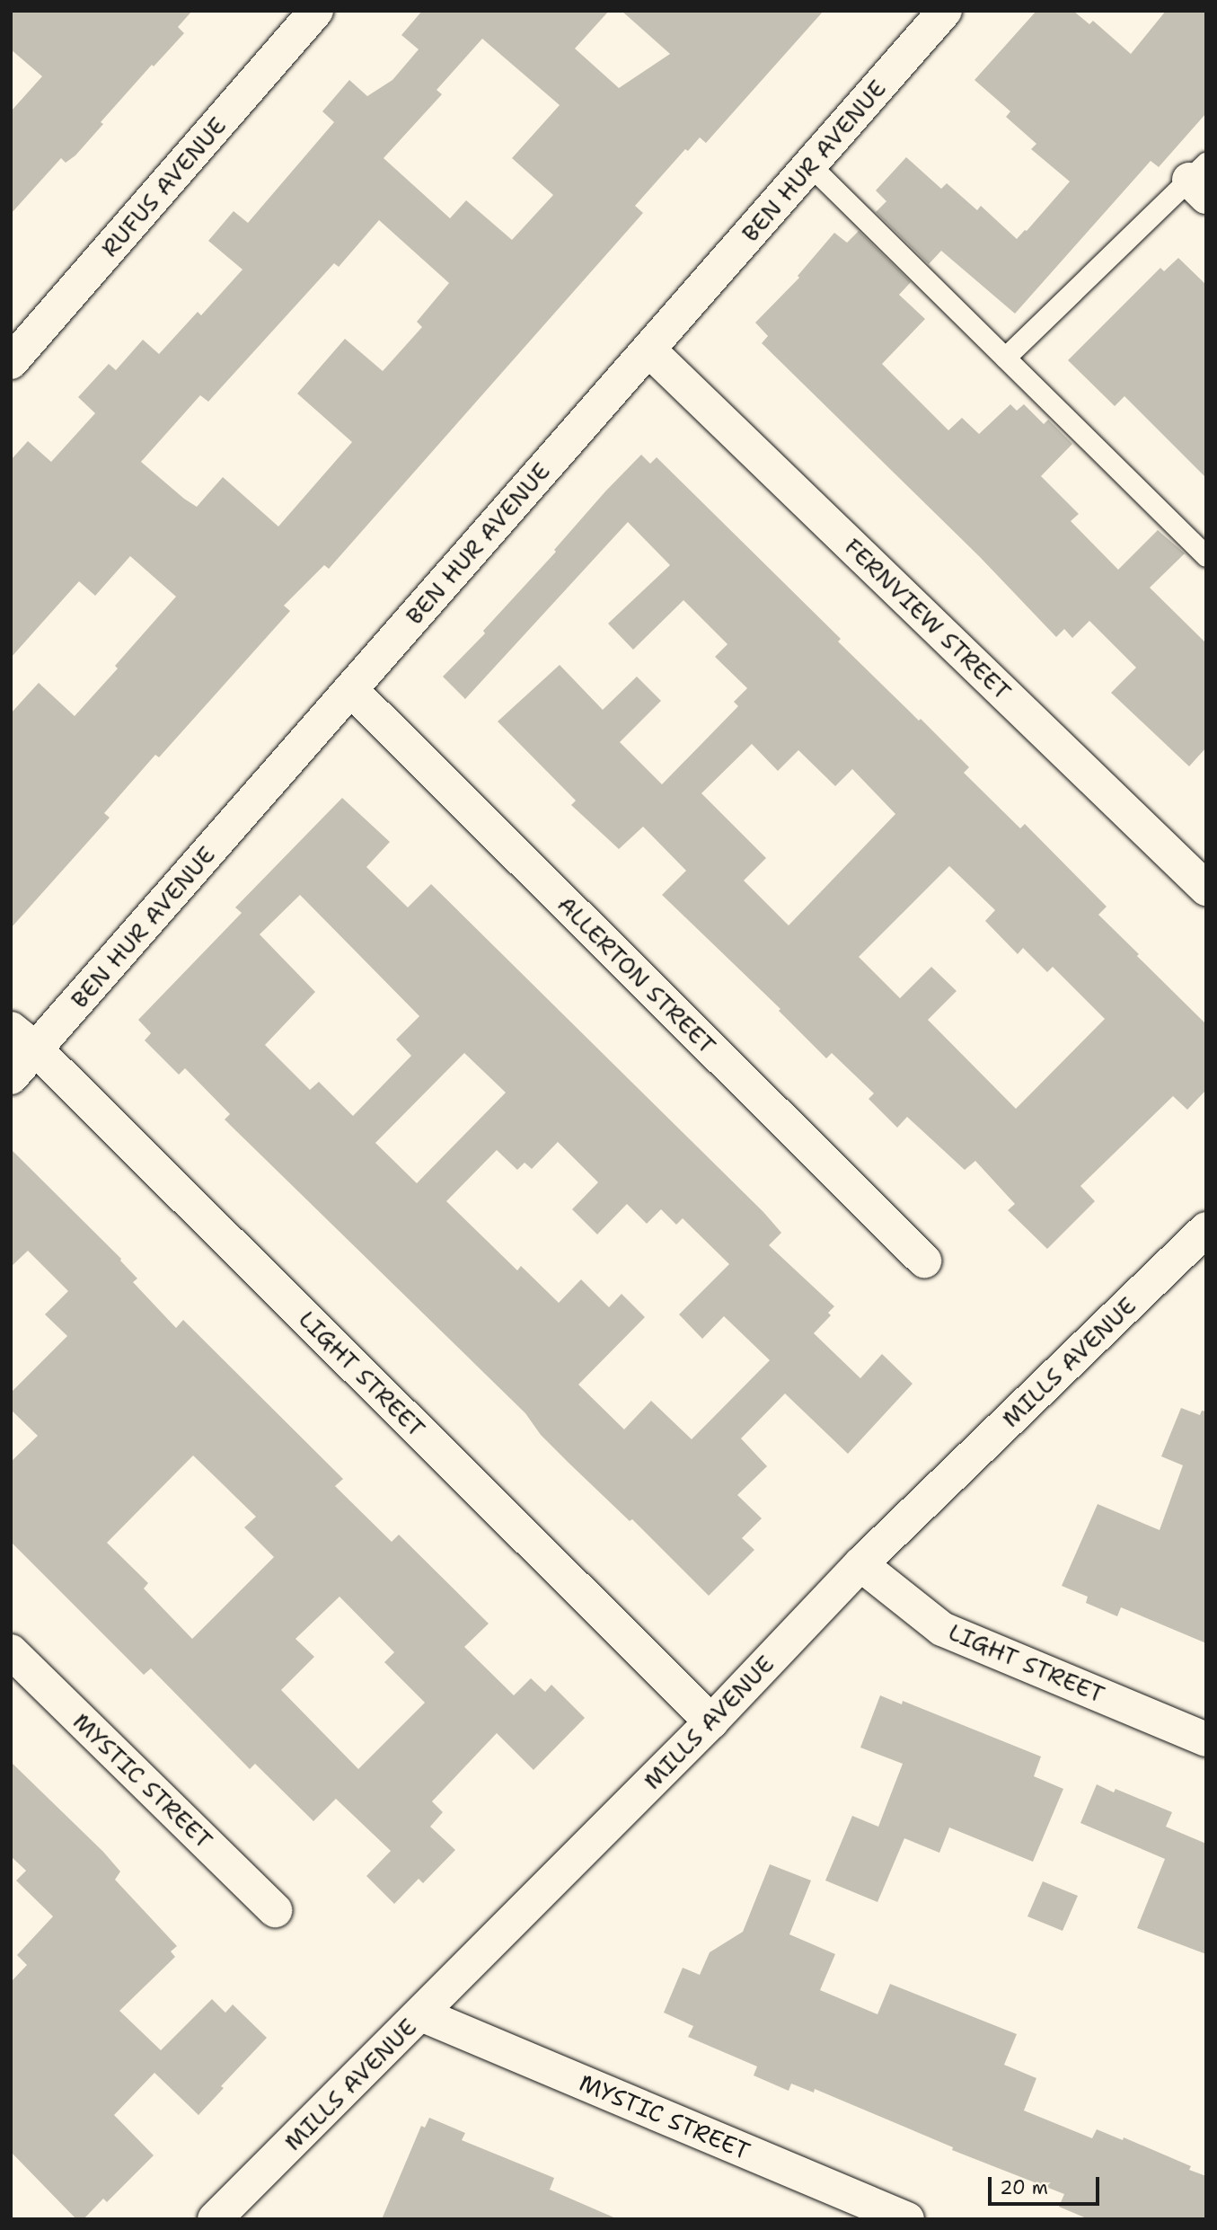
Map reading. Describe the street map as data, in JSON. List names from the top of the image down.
{
  "streets": {
    "street": [
      "BEN HUR AVENUE",
      "RUFUS AVENUE",
      "FERNVIEW STREET",
      "ALLERTON STREET",
      "MILLS AVENUE",
      "LIGHT STREET",
      "MYSTIC STREET"
    ]
  },
  "crossings": [
    ["BEN HUR AVENUE", "FERNVIEW STREET"],
    ["BEN HUR AVENUE", "ALLERTON STREET"],
    ["BEN HUR AVENUE", "LIGHT STREET"],
    ["MILLS AVENUE", "LIGHT STREET"],
    ["MILLS AVENUE", "MYSTIC STREET"]
  ],
  "scale_bar": "20 m"
}
